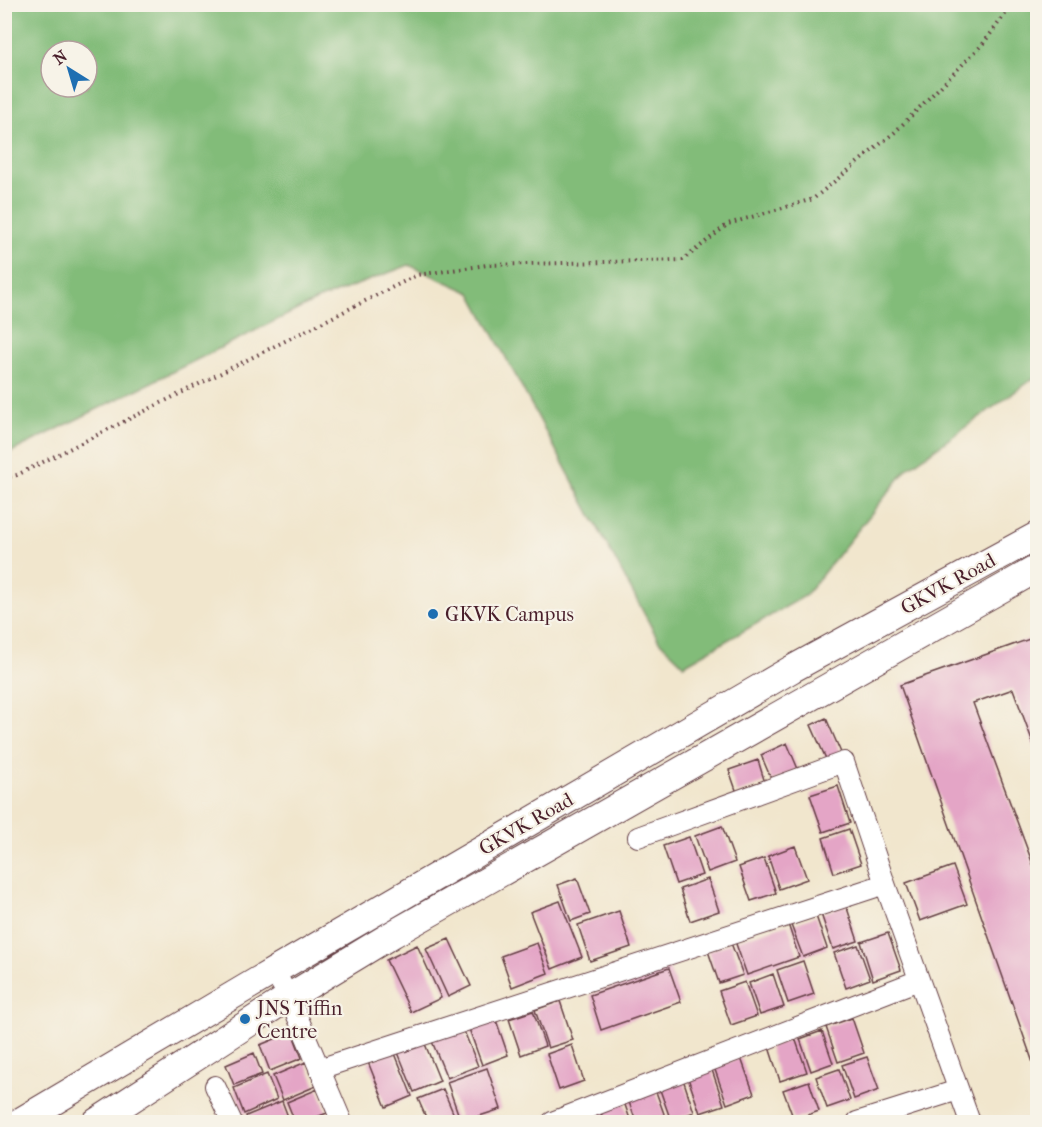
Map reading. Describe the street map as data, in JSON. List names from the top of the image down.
{
  "streets": {
    "main road": ["GKVK Road"]
  },
  "places": ["GKVK Campus", "JNS Tiffin Centre"],
  "north": "top left"
}
